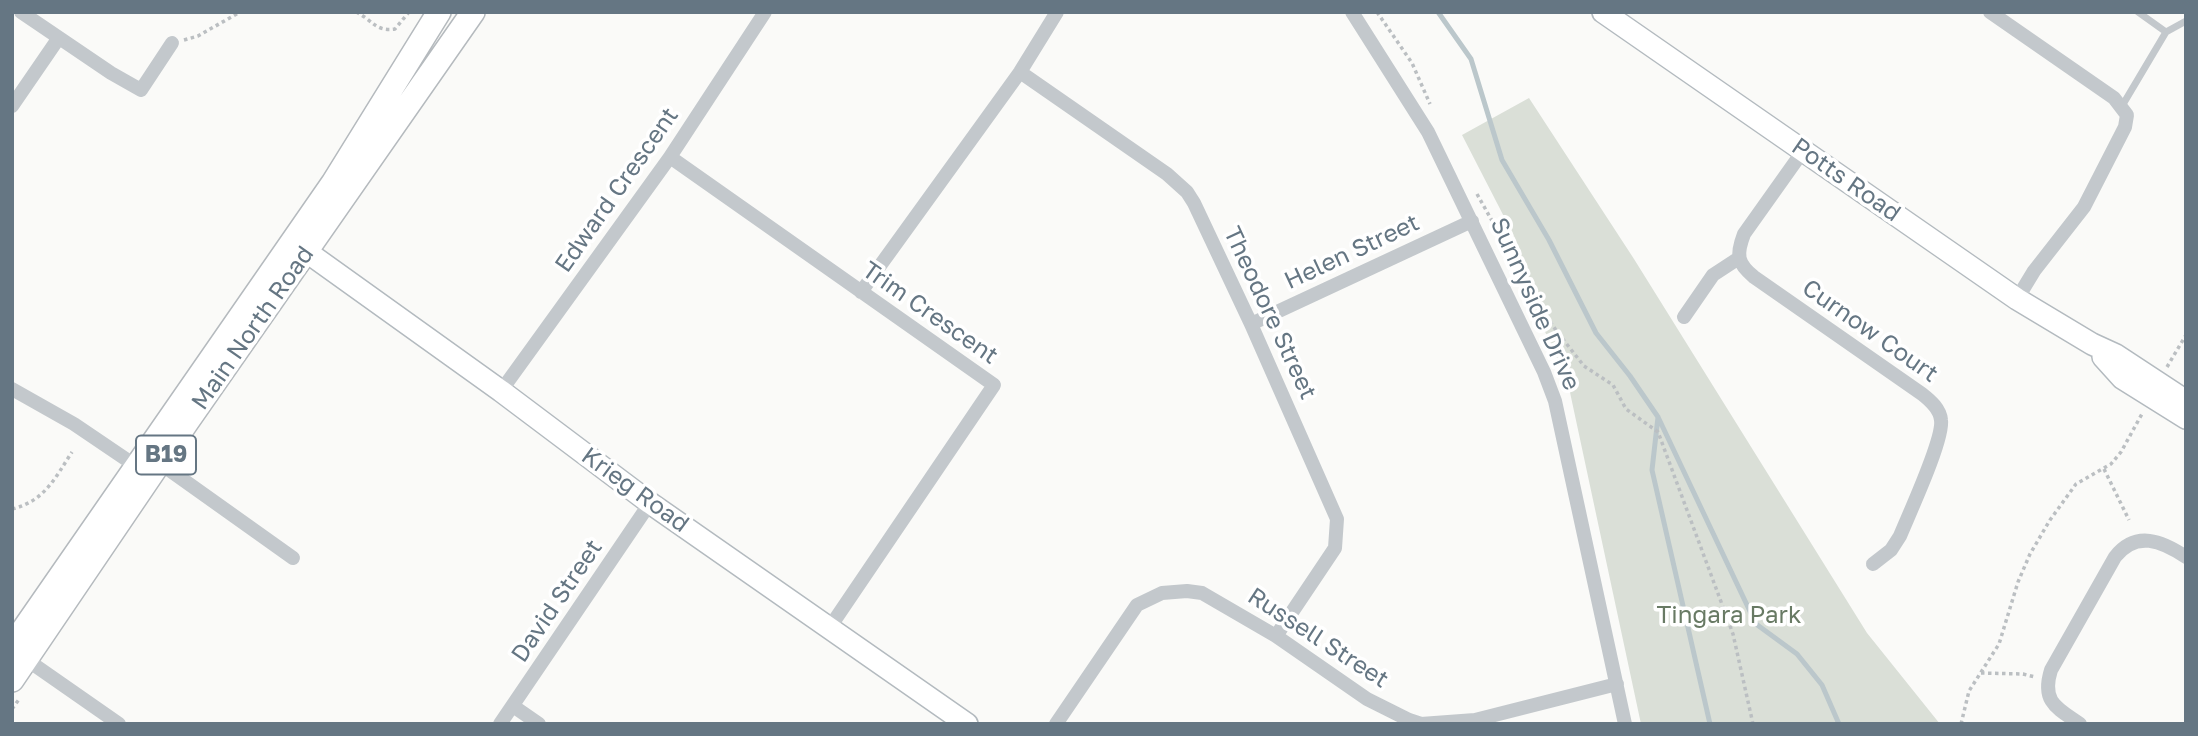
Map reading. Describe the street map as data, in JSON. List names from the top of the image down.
{
  "streets": {
    "main road": ["Main North Road", "B19"],
    "street": [
      "Potts Road",
      "Edward Crescent",
      "Helen Street",
      "Sunnyside Drive",
      "Trim Crescent",
      "Theodore Street",
      "Curnow Court",
      "Krieg Road",
      "David Street",
      "Russell Street"
    ]
  },
  "crossings": [
    ["Edward Crescent", "Trim Crescent"],
    ["Edward Crescent", "Krieg Road"],
    ["Helen Street", "Sunnyside Drive"],
    ["Helen Street", "Theodore Street"],
    ["Sunnyside Drive", "Russell Street"],
    ["Trim Crescent", "Krieg Road"],
    ["Theodore Street", "Russell Street"],
    ["Main North Road", "Krieg Road"],
    ["Krieg Road", "David Street"]
  ],
  "parks": ["Tingara Park"]
}
